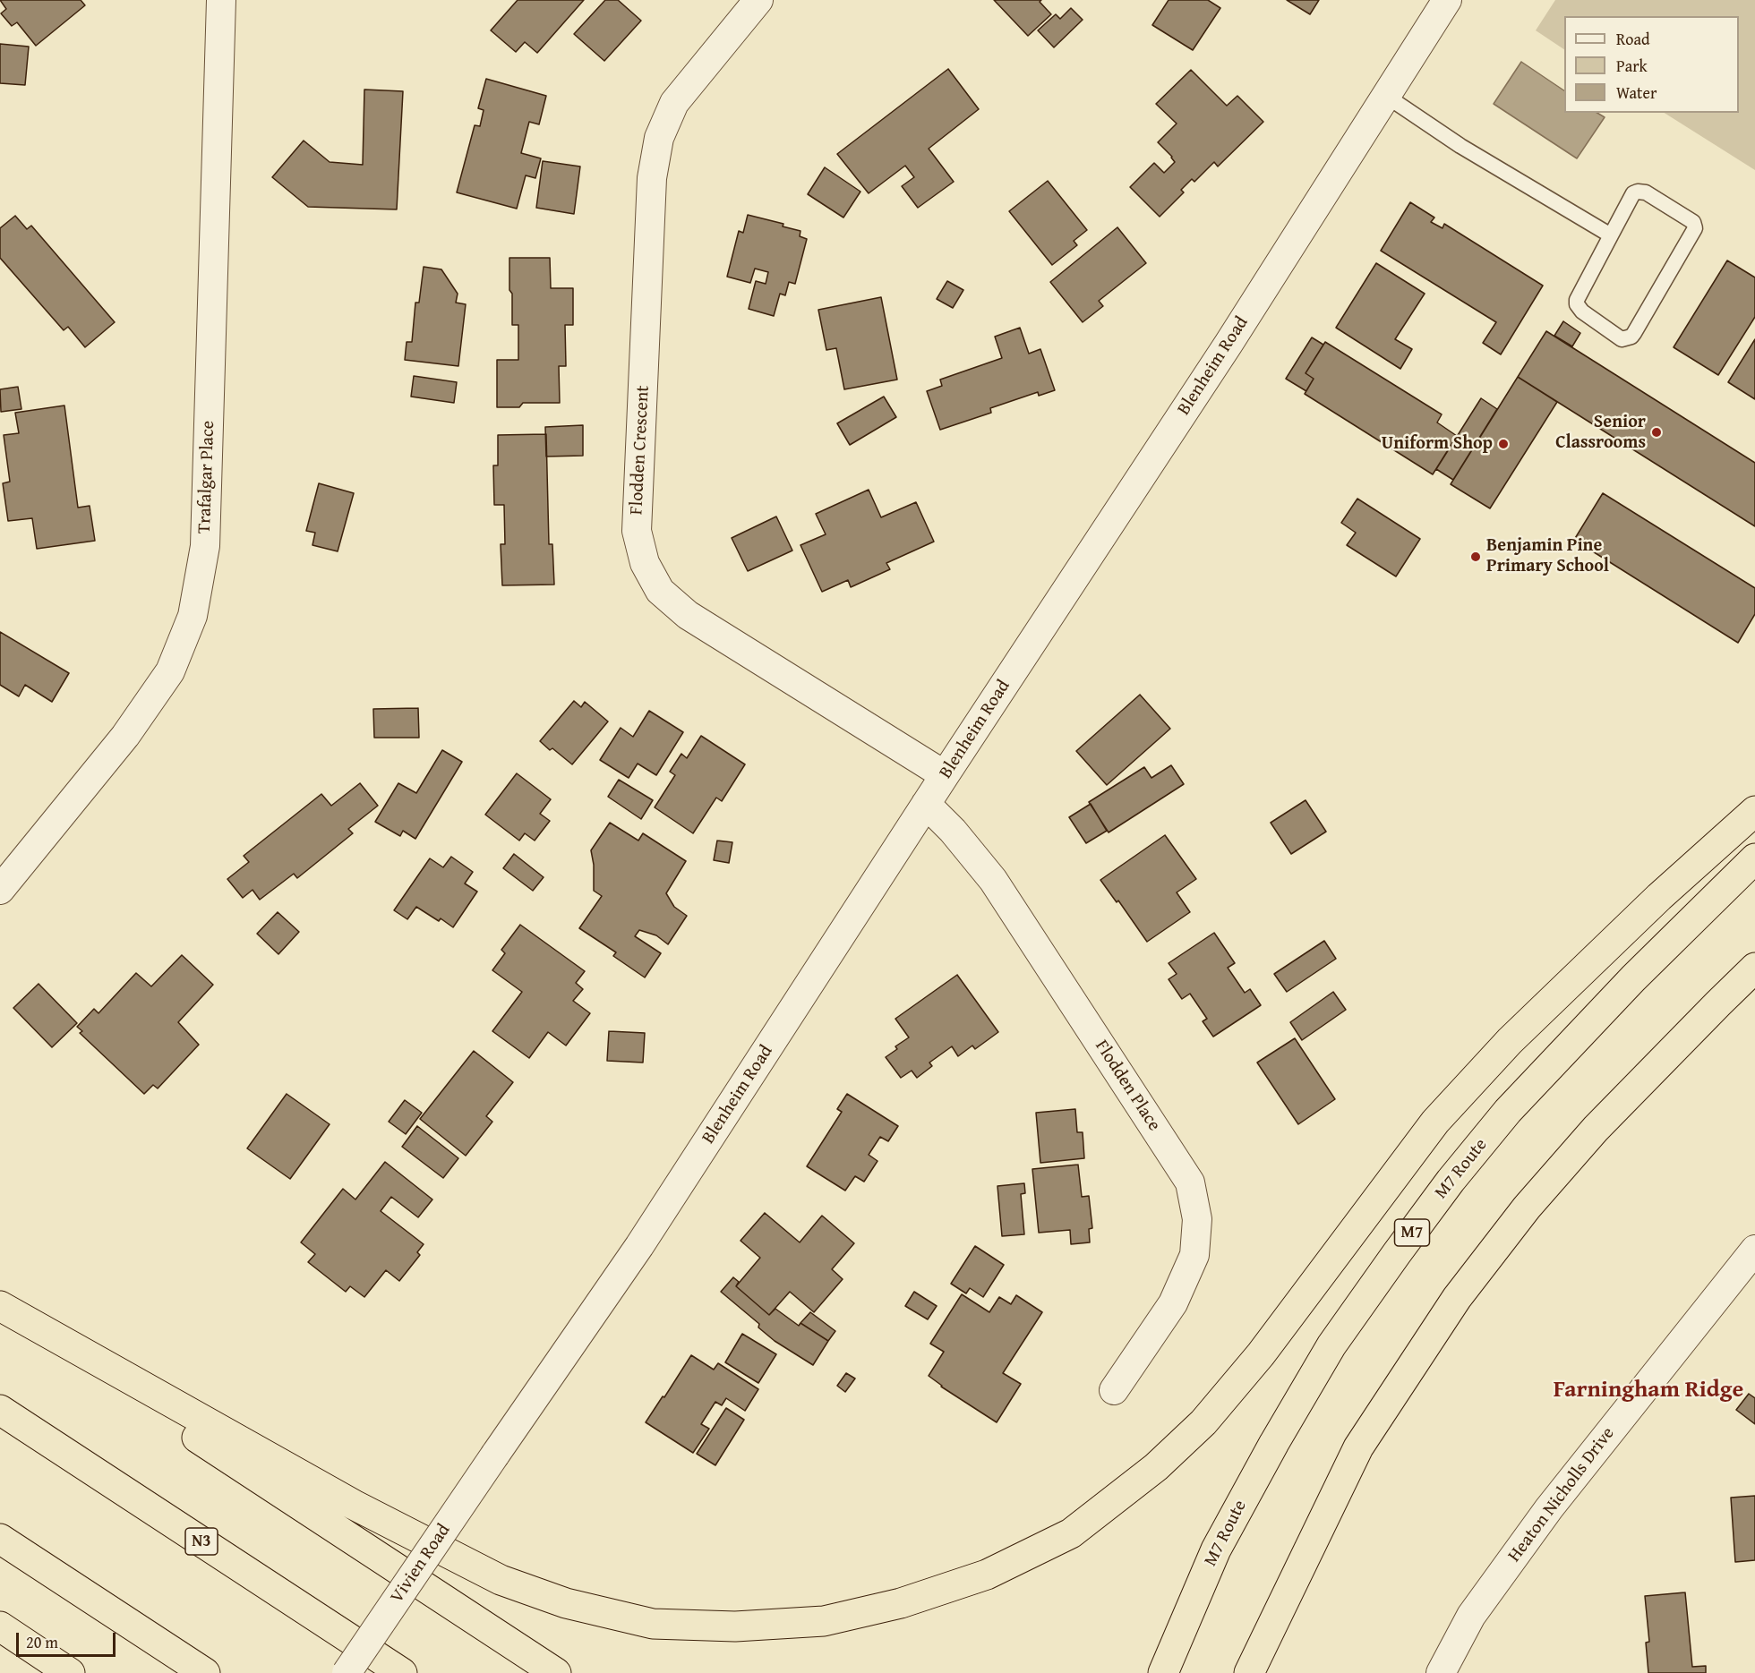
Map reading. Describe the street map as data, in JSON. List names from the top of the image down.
{
  "streets": {
    "highway": ["M7 Route", "M7", "N3"],
    "street": [
      "Blenheim Road",
      "Flodden Crescent",
      "Trafalgar Place",
      "Flodden Place",
      "Heaton Nicholls Drive",
      "Vivien Road"
    ]
  },
  "crossings": [
    ["Blenheim Road", "Flodden Crescent"],
    ["Blenheim Road", "Flodden Place"],
    ["Blenheim Road", "Vivien Road"]
  ],
  "districts": ["Farningham Ridge"],
  "places": ["Senior Classrooms", "Uniform Shop", "Benjamin Pine Primary School"],
  "legend": ["Road", "Park", "Water"],
  "scale_bar": "20 m"
}
